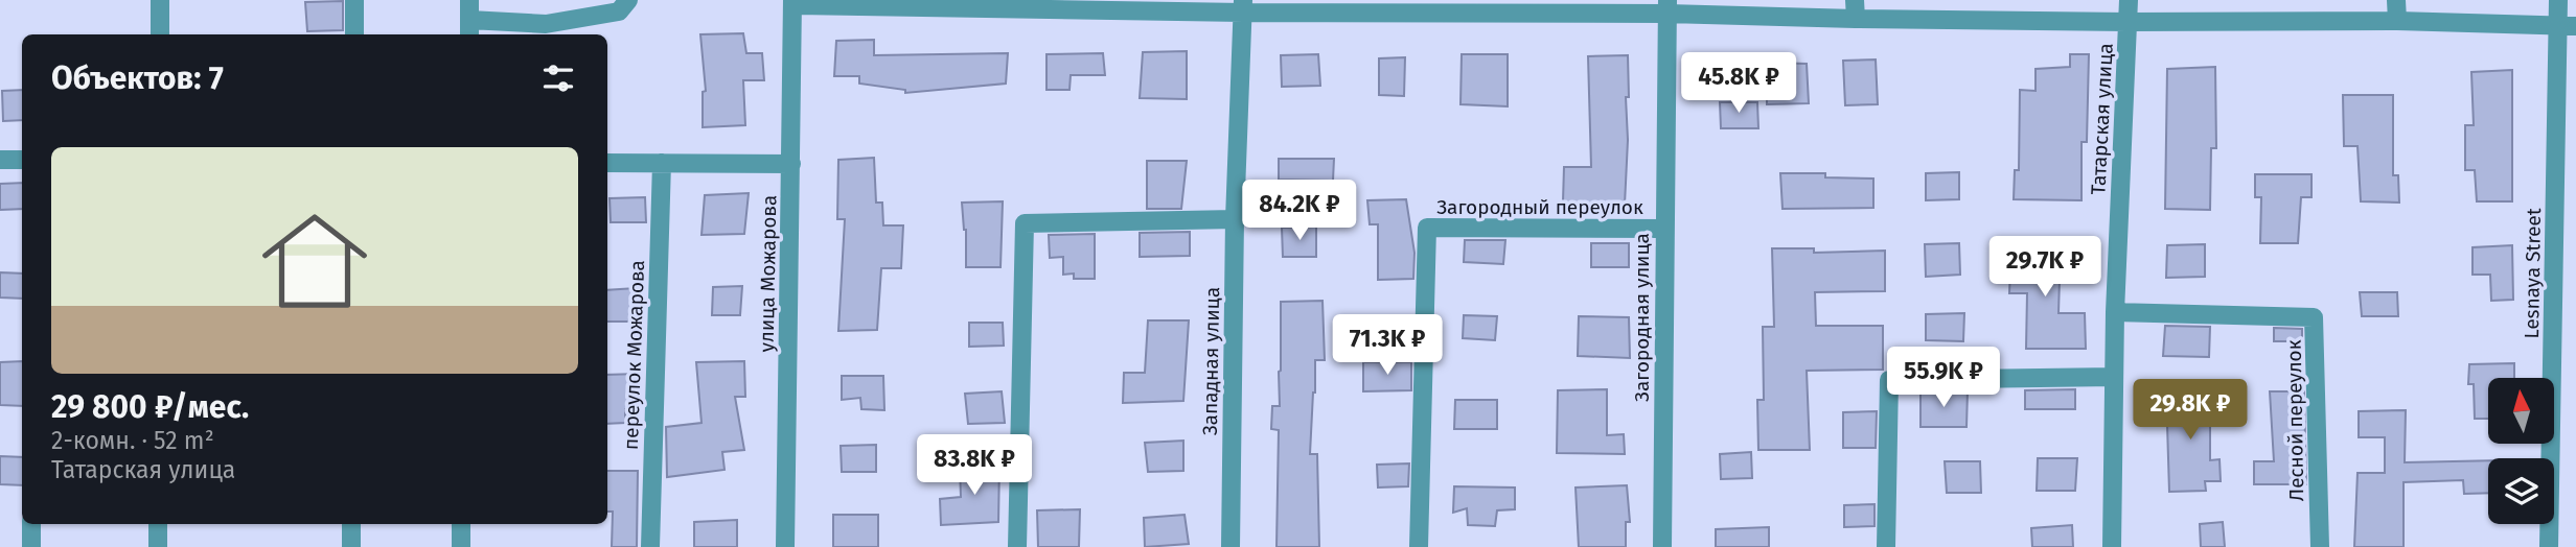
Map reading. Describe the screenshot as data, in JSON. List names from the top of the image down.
{
  "streets": {
    "street": [
      "Татарская улица",
      "Загородный переулок",
      "улица Можарова",
      "Lesnaya Street",
      "Загородная улица",
      "переулок Можарова",
      "Западная улица",
      "Лесной переулок"
    ]
  },
  "crossings": [
    ["Татарская улица", "Лесной переулок"],
    ["Загородный переулок", "Загородная улица"]
  ],
  "north": "top",
  "page": {
    "heading": "Объектов: 7",
    "price": [
      "45.8K ₽",
      "84.2K ₽",
      "29.7K ₽",
      "71.3K ₽",
      "55.9K ₽",
      "29.8K ₽",
      "83.8K ₽"
    ],
    "list": [
      {
        "name": "29 800 ₽/мес.",
        "note": "2-комн. · 52 m² · Татарская улица"
      }
    ]
  }
}
